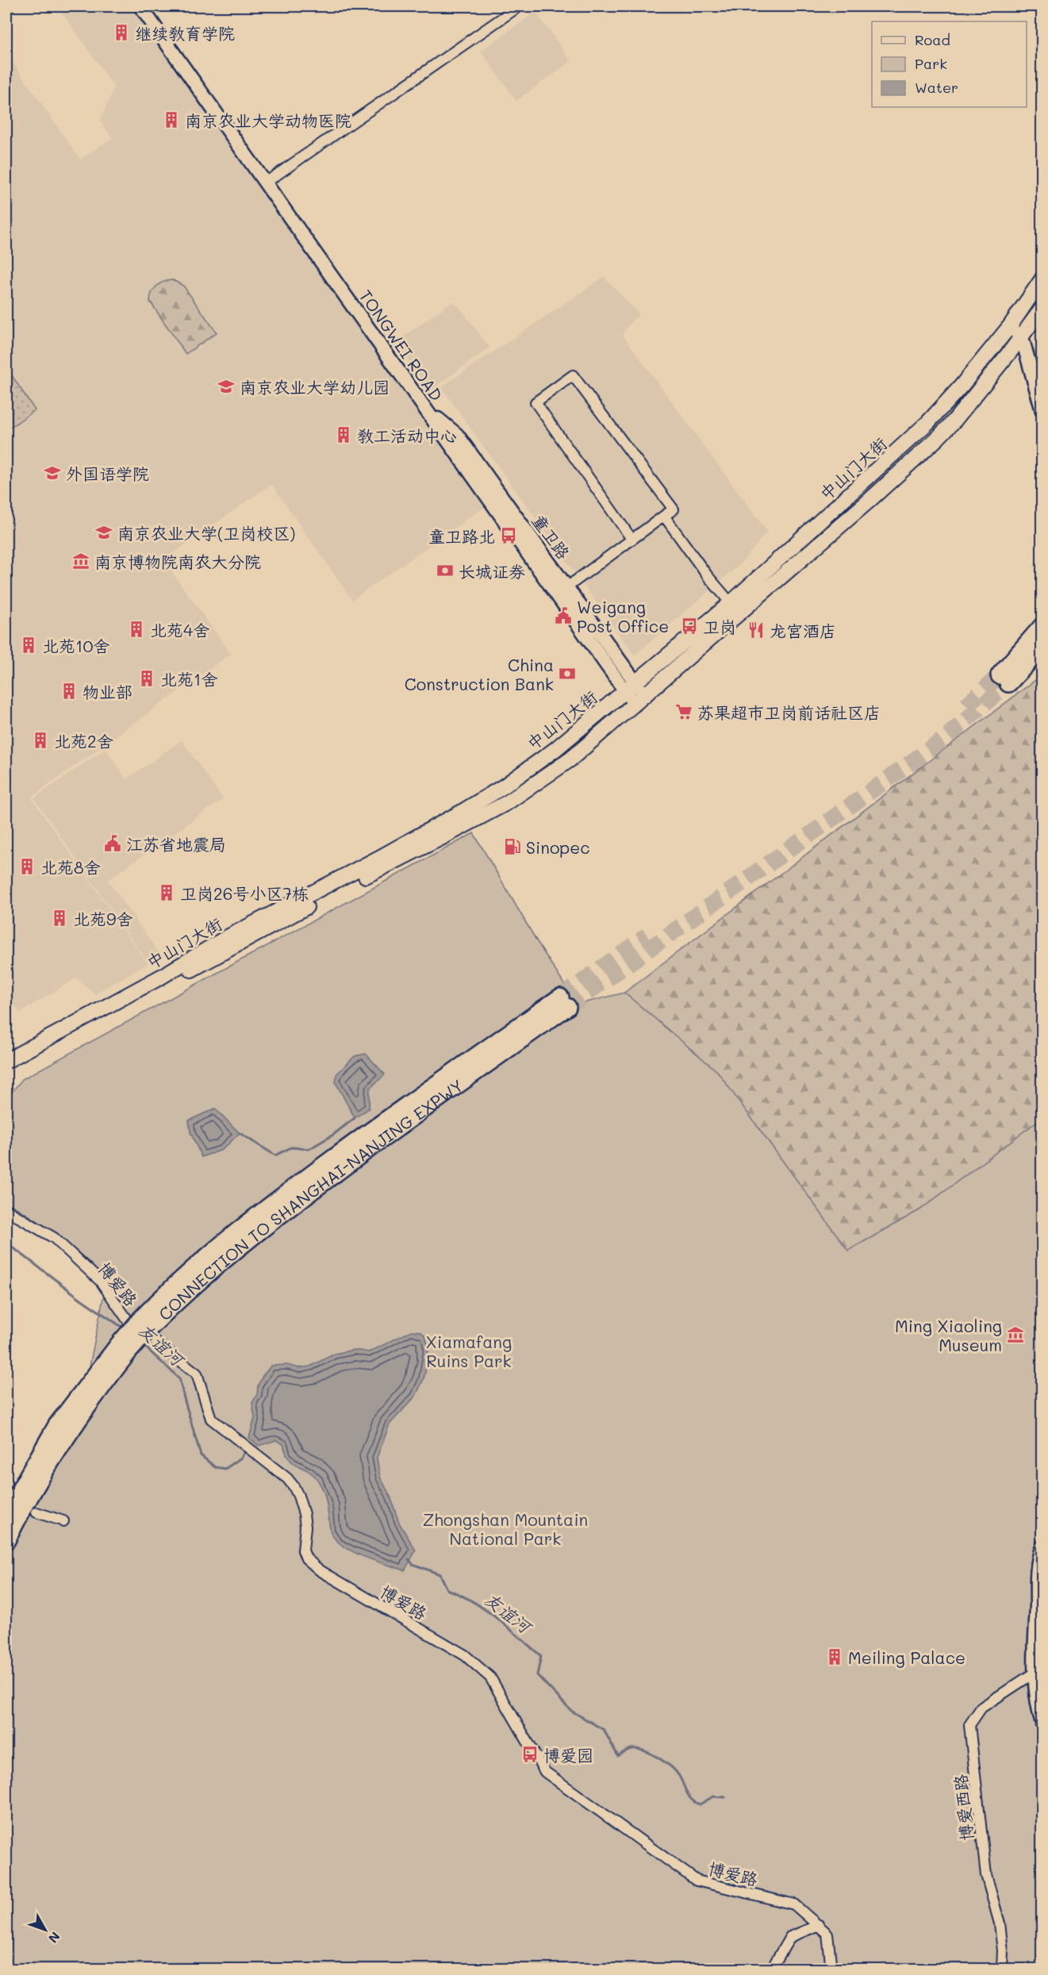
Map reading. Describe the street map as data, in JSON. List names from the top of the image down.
{
  "streets": {
    "highway": ["CONNECTION TO SHANGHAI-NANJING EXPWY"],
    "main road": ["中山门大街"],
    "street": ["TONGWEI ROAD", "博爱路", "博爱西路"]
  },
  "crossings": [
    ["TONGWEI ROAD", "中山门大街"]
  ],
  "water": ["友谊河"],
  "parks": ["Xiamafang Ruins Park", "Zhongshan Mountain National Park"],
  "places": {
    "building": [
      "继续教育学院",
      "南京农业大学动物医院",
      "教工活动中心",
      "北苑4舍",
      "北苑10舍",
      "北苑1舍",
      "物业部",
      "北苑2舍",
      "北苑8舍",
      "卫岗26号小区7栋",
      "北苑9舍",
      "Meiling Palace"
    ],
    "school or university": ["南京农业大学幼儿园", "外国语学院", "南京农业大学(卫岗校区)"],
    "bus stop": ["童卫路北", "卫岗", "博爱园"],
    "museum": ["南京博物院南农大分院", "Ming Xiaoling Museum"],
    "bank": ["长城证券", "China Construction Bank"],
    "public building": ["Weigang Post Office", "江苏省地震局"],
    "restaurant": ["龙宫酒店"],
    "supermarket": ["苏果超市卫岗前话社区店"],
    "fuel station": ["Sinopec"]
  },
  "legend": ["Road", "Park", "Water"],
  "north": "bottom right"
}
